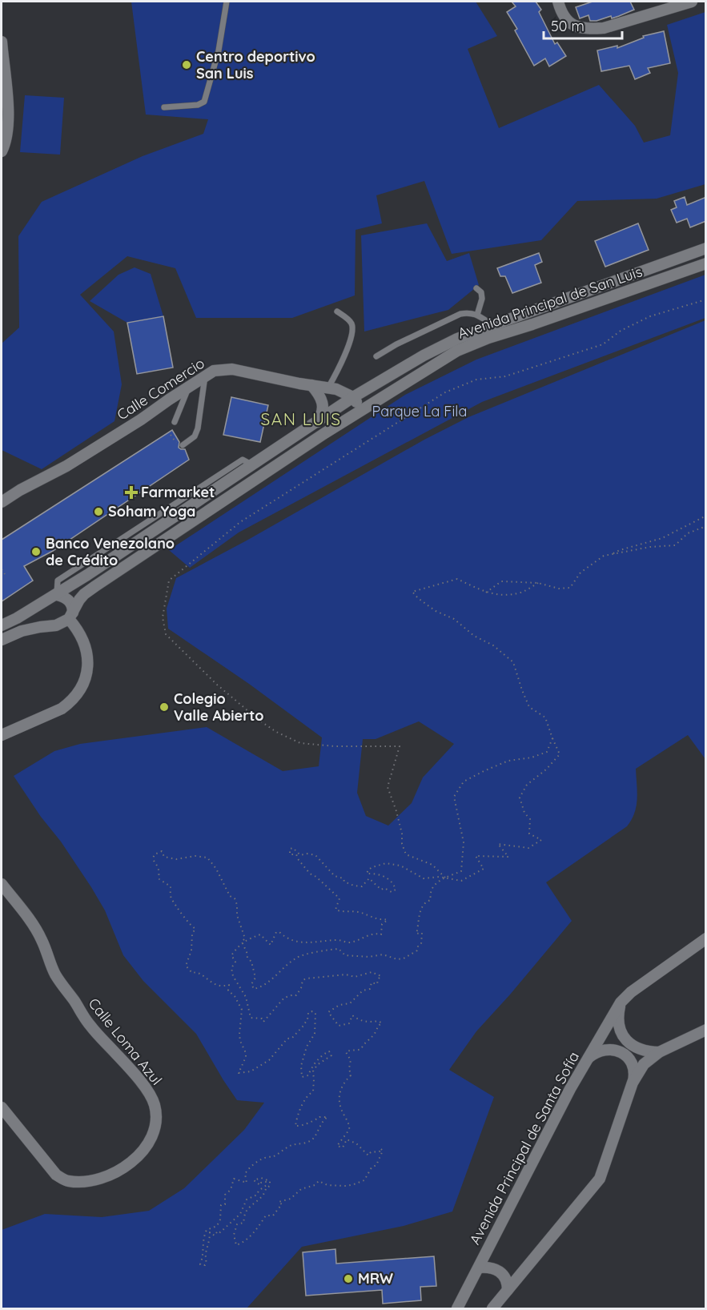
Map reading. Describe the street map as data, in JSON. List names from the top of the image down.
{
  "streets": {
    "street": [
      "Avenida Principal de San Luis",
      "Calle Comercio",
      "Calle Loma Azul",
      "Avenida Principal de Santa Sofía"
    ]
  },
  "crossings": [
    ["Avenida Principal de San Luis", "Calle Comercio"]
  ],
  "districts": ["SAN LUIS"],
  "parks": ["Parque La Fila"],
  "places": {
    "other": [
      "Centro deportivo San Luis",
      "Soham Yoga",
      "Banco Venezolano de Crédito",
      "Colegio Valle Abierto",
      "MRW"
    ],
    "health": ["Farmarket"]
  },
  "scale_bar": "50 m"
}
